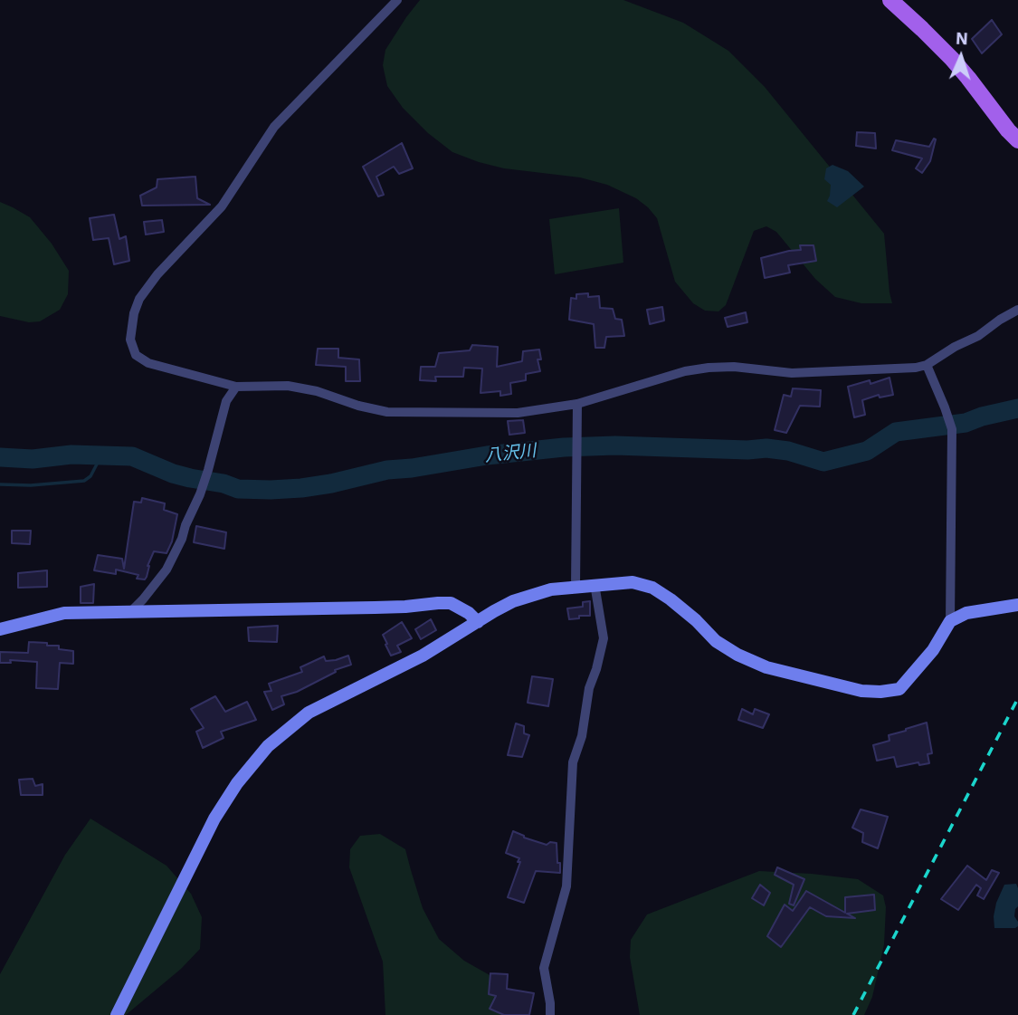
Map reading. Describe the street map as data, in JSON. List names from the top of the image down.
{
  "water": ["八沢川"],
  "north": "top"
}
